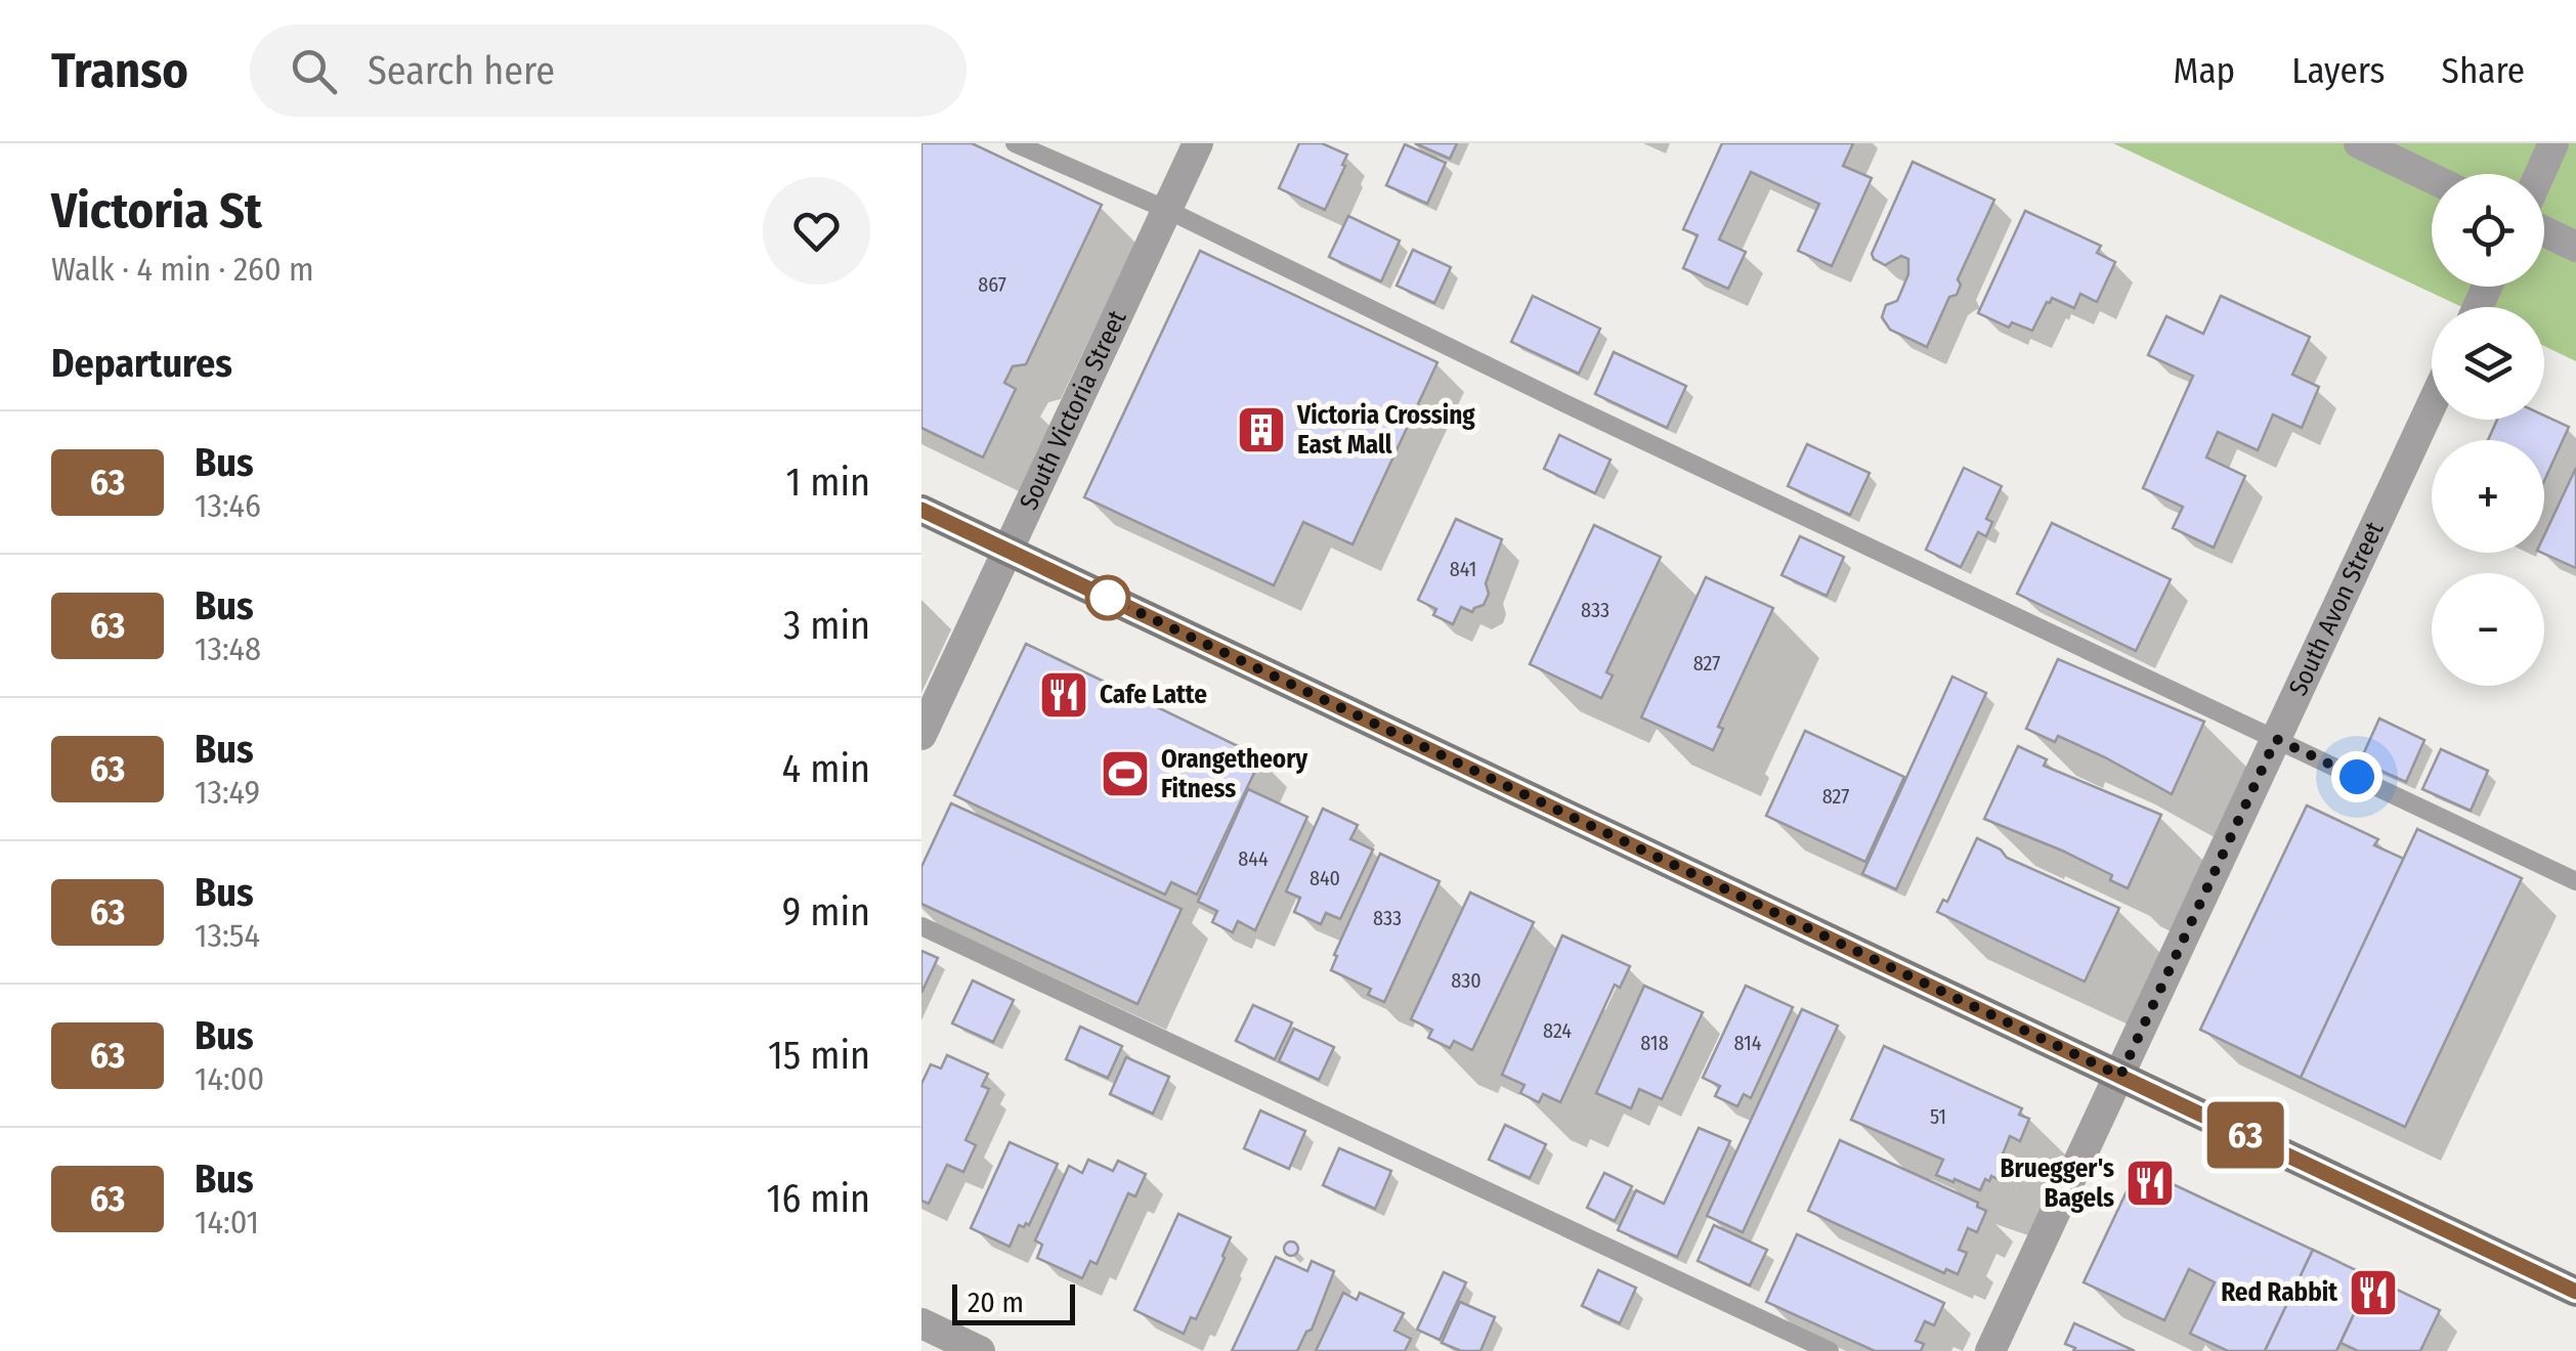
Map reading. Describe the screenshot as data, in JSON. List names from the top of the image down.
{
  "streets": {
    "street": ["South Victoria Street", "South Avon Street"]
  },
  "places": {
    "building": ["Victoria Crossing East Mall"],
    "restaurant": ["Cafe Latte", "Bruegger's Bagels", "Red Rabbit"],
    "sports": ["Orangetheory Fitness"]
  },
  "lines": ["bus line 63"],
  "house_numbers": [
    "867",
    "841",
    "833",
    "827",
    "827",
    "844",
    "840",
    "833",
    "830",
    "824",
    "818",
    "814",
    "51"
  ],
  "scale_bar": "20 m",
  "page": {
    "header": "Transo",
    "search": "Search here",
    "nav": ["Map", "Layers", "Share"],
    "heading": [
      ["Victoria St", "Walk · 4 min · 260 m"],
      "Departures"
    ],
    "on_map": "63",
    "map_buttons": ["+", "−"],
    "list": [
      {
        "mark": "63",
        "name": "Bus",
        "note": "13:46",
        "value": "1 min"
      },
      {
        "mark": "63",
        "name": "Bus",
        "note": "13:48",
        "value": "3 min"
      },
      {
        "mark": "63",
        "name": "Bus",
        "note": "13:49",
        "value": "4 min"
      },
      {
        "mark": "63",
        "name": "Bus",
        "note": "13:54",
        "value": "9 min"
      },
      {
        "mark": "63",
        "name": "Bus",
        "note": "14:00",
        "value": "15 min"
      },
      {
        "mark": "63",
        "name": "Bus",
        "note": "14:01",
        "value": "16 min"
      }
    ],
    "scale": "20 m"
  }
}
